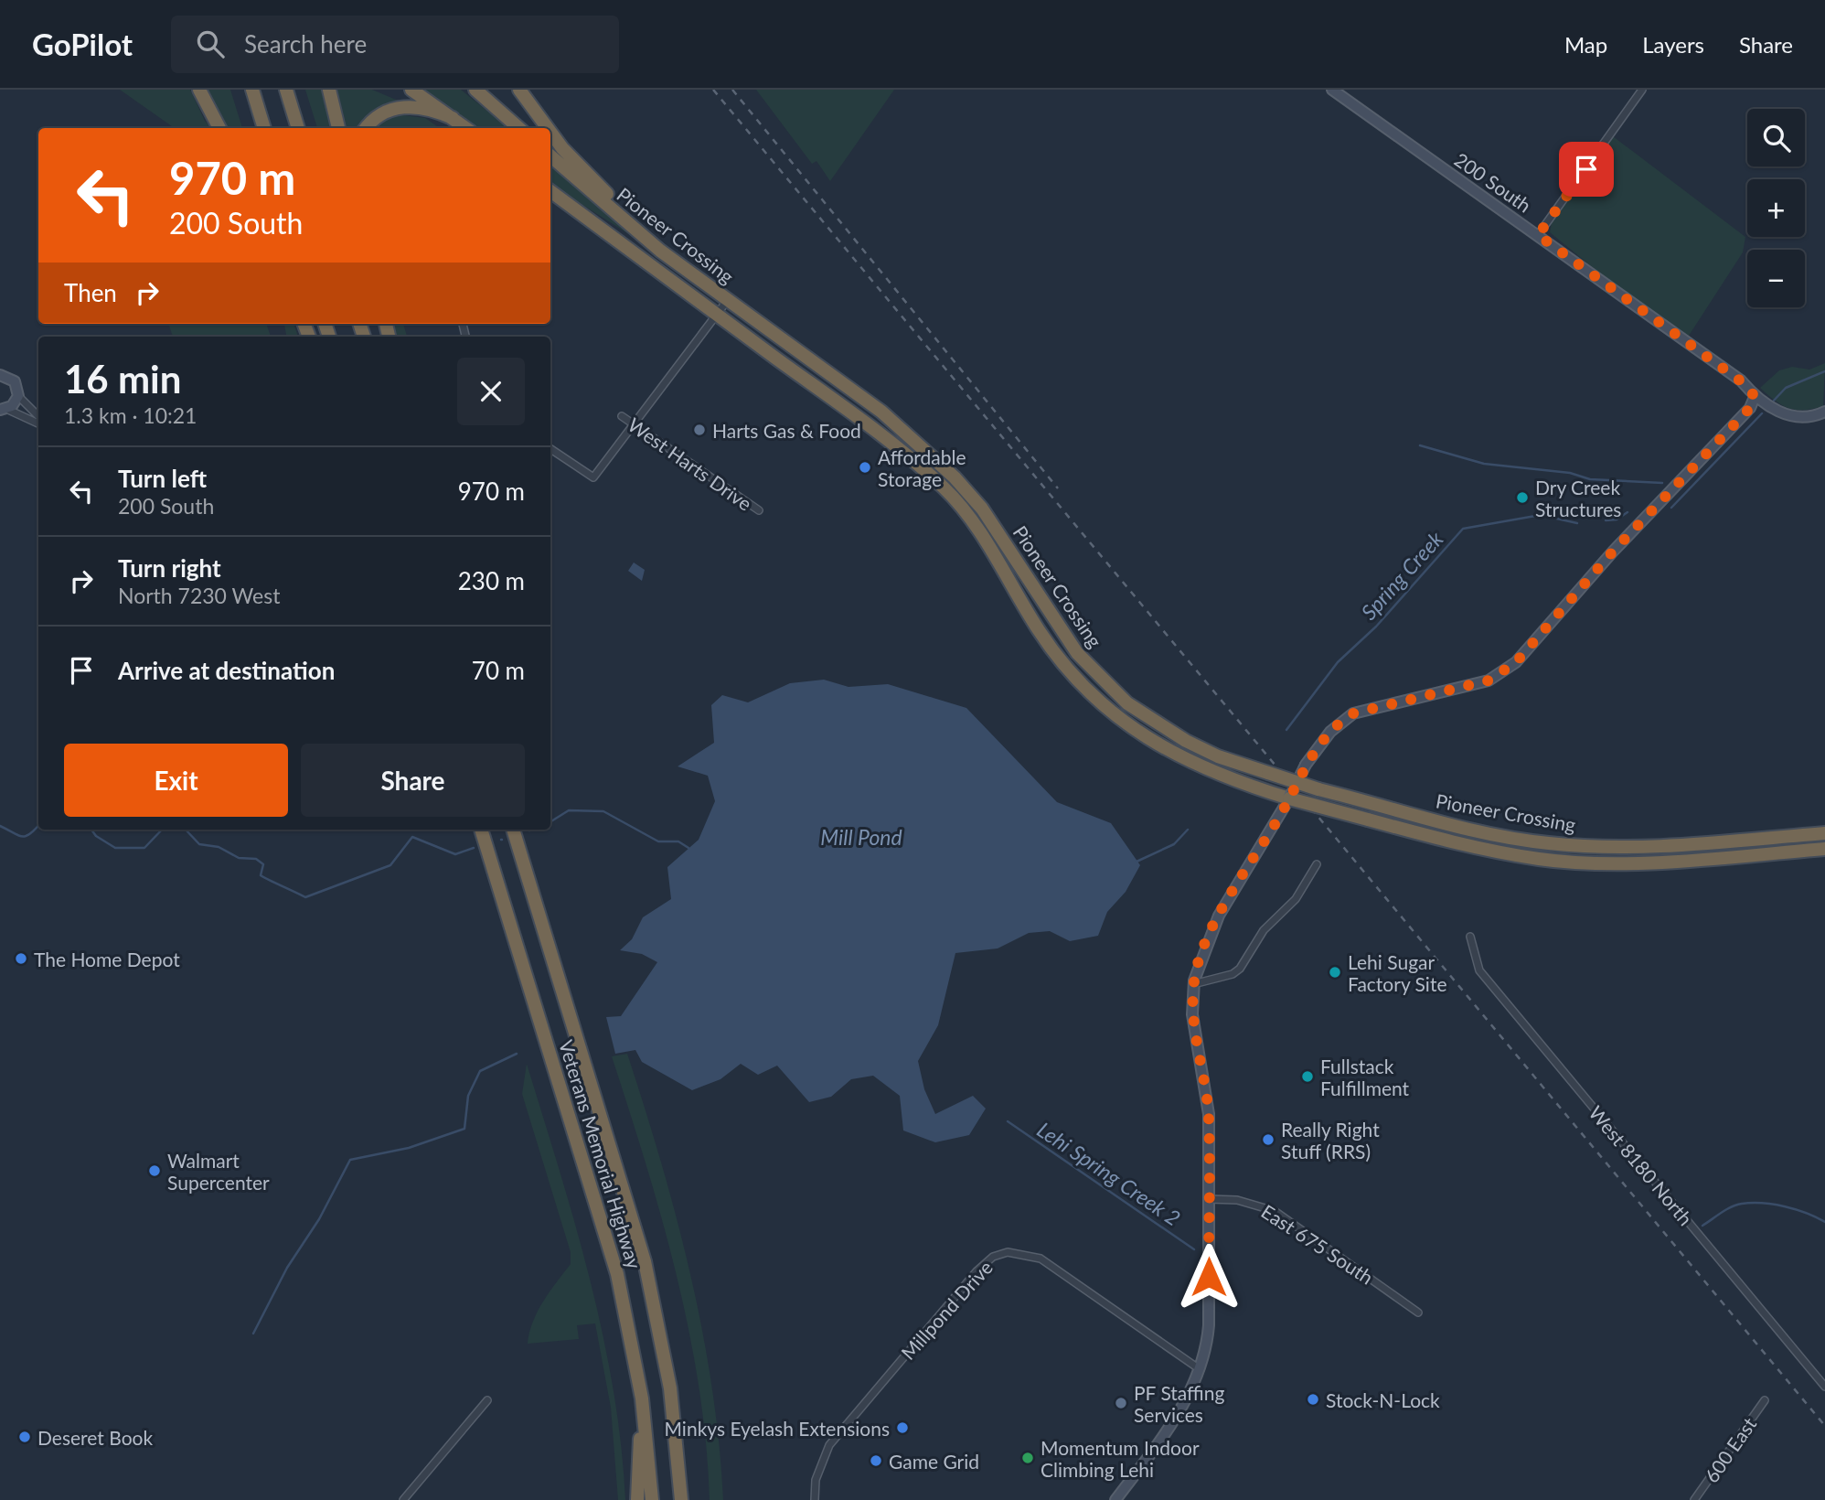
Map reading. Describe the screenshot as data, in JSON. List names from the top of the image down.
{
  "streets": {
    "highway": ["Pioneer Crossing", "Veterans Memorial Highway"],
    "street": [
      "200 South",
      "West Harts Drive",
      "West 8180 North",
      "East 675 South",
      "Millpond Drive",
      "600 East"
    ]
  },
  "water": ["Spring Creek", "Mill Pond", "Lehi Spring Creek 2"],
  "places": [
    "Harts Gas & Food",
    "Affordable Storage",
    "Dry Creek Structures",
    "The Home Depot",
    "Lehi Sugar Factory Site",
    "Fullstack Fulfillment",
    "Really Right Stuff (RRS)",
    "Walmart Supercenter",
    "Stock-N-Lock",
    "PF Staffing Services",
    "Minkys Eyelash Extensions",
    "Deseret Book",
    "Momentum Indoor Climbing Lehi",
    "Game Grid"
  ],
  "page": {
    "header": "GoPilot",
    "search": "Search here",
    "nav": ["Map", "Layers", "Share"],
    "map_buttons": ["+", "−"],
    "turn": ["970 m", "200 South"],
    "then": "Then",
    "heading": ["16 min", "1.3 km · 10:21"],
    "list": [
      {
        "name": "Turn left",
        "note": "200 South",
        "value": "970 m"
      },
      {
        "name": "Turn right",
        "note": "North 7230 West",
        "value": "230 m"
      },
      {
        "name": "Arrive at destination",
        "value": "70 m"
      }
    ],
    "buttons": ["Exit", "Share"]
  }
}
